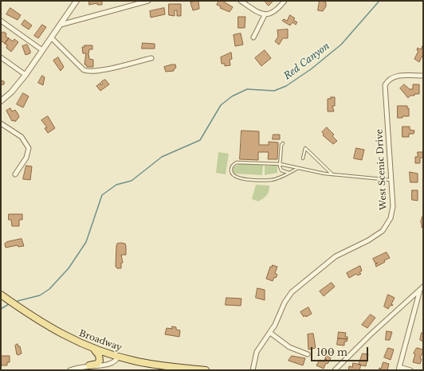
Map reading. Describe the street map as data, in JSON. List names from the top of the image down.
{
  "streets": {
    "main road": ["Broadway"],
    "street": ["West Scenic Drive"]
  },
  "water": ["Red Canyon"],
  "scale_bar": "100 m"
}
